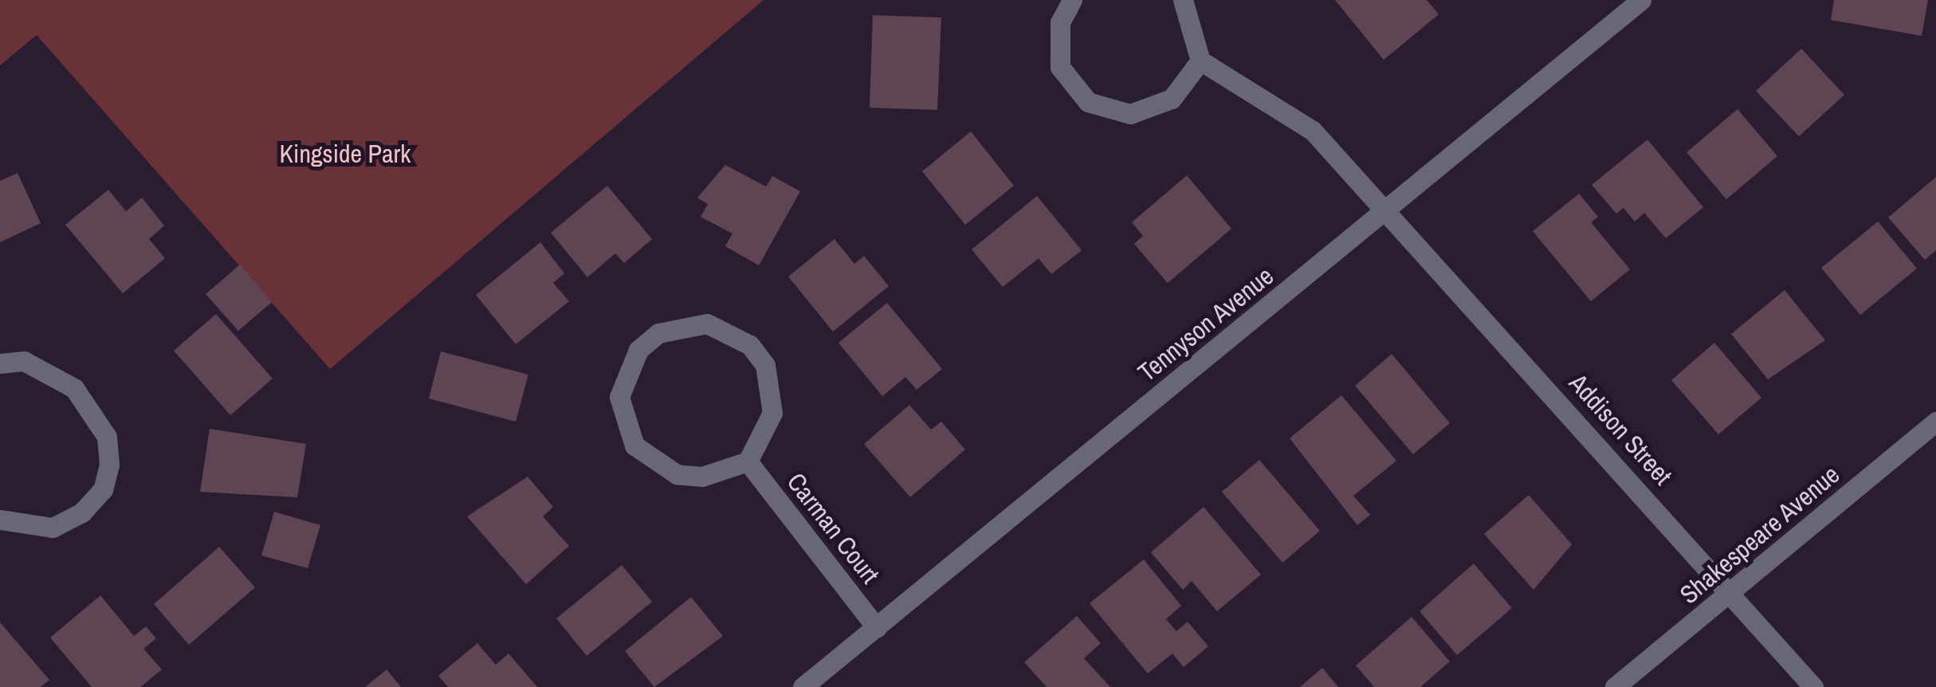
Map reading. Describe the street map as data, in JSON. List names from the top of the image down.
{
  "streets": {
    "street": [
      "Tennyson Avenue",
      "Addison Street",
      "Carman Court",
      "Shakespeare Avenue"
    ]
  },
  "crossings": [
    ["Tennyson Avenue", "Addison Street"],
    ["Tennyson Avenue", "Carman Court"],
    ["Addison Street", "Shakespeare Avenue"]
  ],
  "parks": ["Kingside Park"]
}
